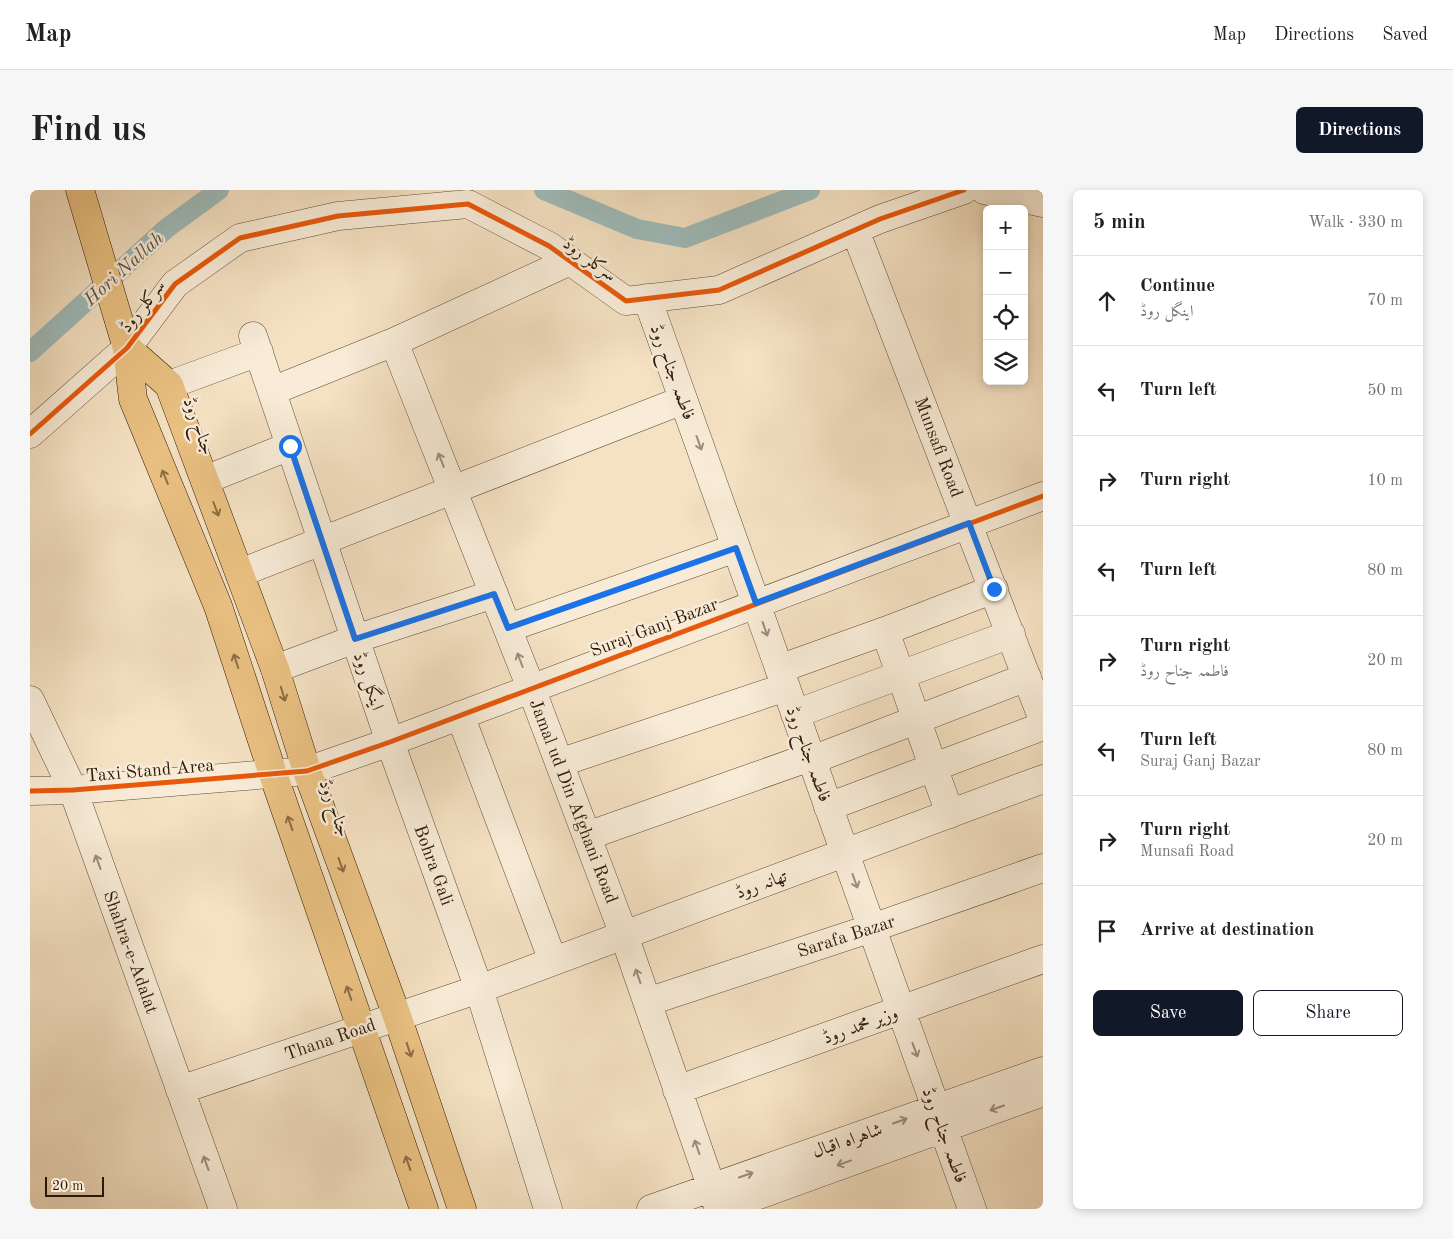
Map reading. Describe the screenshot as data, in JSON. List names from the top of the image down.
{
  "streets": {
    "main road": ["جناح روڈ"],
    "street": [
      "سرکلر روڈ",
      "فاطمہ جناح روڈ",
      "Munsafi Road",
      "Suraj Ganj Bazar",
      "اینگل روڈ",
      "Taxi Stand Area",
      "Jamal ud Din Afghani Road",
      "Bohra Gali",
      "تھانہ روڈ",
      "Sarafa Bazar",
      "Shahra-e-Adalat",
      "وزیر محمد روڈ",
      "Thana Road",
      "شاہراہ اقبال"
    ]
  },
  "crossings": [
    ["سرکلر روڈ", "فاطمہ جناح روڈ"],
    ["سرکلر روڈ", "جناح روڈ"],
    ["سرکلر روڈ", "Munsafi Road"],
    ["فاطمہ جناح روڈ", "Suraj Ganj Bazar"],
    ["فاطمہ جناح روڈ", "تھانہ روڈ"],
    ["فاطمہ جناح روڈ", "Sarafa Bazar"],
    ["فاطمہ جناح روڈ", "وزیر محمد روڈ"],
    ["فاطمہ جناح روڈ", "شاہراہ اقبال"],
    ["جناح روڈ", "Suraj Ganj Bazar"],
    ["جناح روڈ", "اینگل روڈ"],
    ["جناح روڈ", "Thana Road"],
    ["Munsafi Road", "Suraj Ganj Bazar"],
    ["Suraj Ganj Bazar", "اینگل روڈ"],
    ["Suraj Ganj Bazar", "Taxi Stand Area"],
    ["Suraj Ganj Bazar", "Jamal ud Din Afghani Road"],
    ["Suraj Ganj Bazar", "Bohra Gali"],
    ["اینگل روڈ", "Bohra Gali"],
    ["Taxi Stand Area", "Shahra-e-Adalat"],
    ["Jamal ud Din Afghani Road", "تھانہ روڈ"],
    ["Jamal ud Din Afghani Road", "Sarafa Bazar"],
    ["Jamal ud Din Afghani Road", "وزیر محمد روڈ"],
    ["Jamal ud Din Afghani Road", "شاہراہ اقبال"],
    ["Bohra Gali", "تھانہ روڈ"],
    ["Bohra Gali", "Thana Road"],
    ["تھانہ روڈ", "Thana Road"],
    ["Shahra-e-Adalat", "Thana Road"]
  ],
  "one_way": ["فاطمہ جناح روڈ", "Jamal ud Din Afghani Road", "Shahra-e-Adalat"],
  "water": ["Hori Nallah"],
  "scale_bar": "20 m",
  "page": {
    "header": "Map",
    "nav": ["Map", "Directions", "Saved"],
    "buttons": [
      "Directions",
      ["Save", "Share"]
    ],
    "title": "Find us",
    "heading": ["5 min", "Walk · 330 m"],
    "map_buttons": ["+", "−"],
    "list": [
      ["Continue", "اینگل روڈ", "70 m"],
      ["Turn left", "50 m"],
      ["Turn right", "10 m"],
      ["Turn left", "80 m"],
      ["Turn right", "فاطمہ جناح روڈ", "20 m"],
      ["Turn left", "Suraj Ganj Bazar", "80 m"],
      ["Turn right", "Munsafi Road", "20 m"],
      "Arrive at destination"
    ],
    "scale": "20 m"
  }
}
